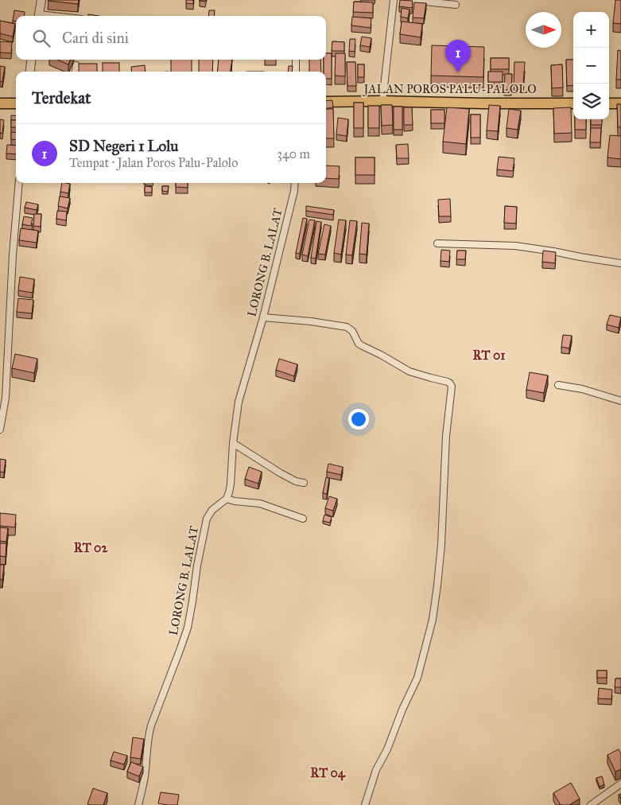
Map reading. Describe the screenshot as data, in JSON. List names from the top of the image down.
{
  "streets": {
    "main road": ["JALAN POROS PALU-PALOLO"],
    "street": ["LORONG B. LALAT"]
  },
  "districts": ["RT 01", "RT 02", "RT 04"],
  "north": "right",
  "page": {
    "map_buttons": ["+", "−"],
    "search": "Cari di sini",
    "pins": "1",
    "heading": "Terdekat",
    "list": [
      {
        "mark": "1",
        "name": "SD Negeri 1 Lolu",
        "note": "Tempat · Jalan Poros Palu-Palolo",
        "value": "340 m"
      }
    ]
  }
}
